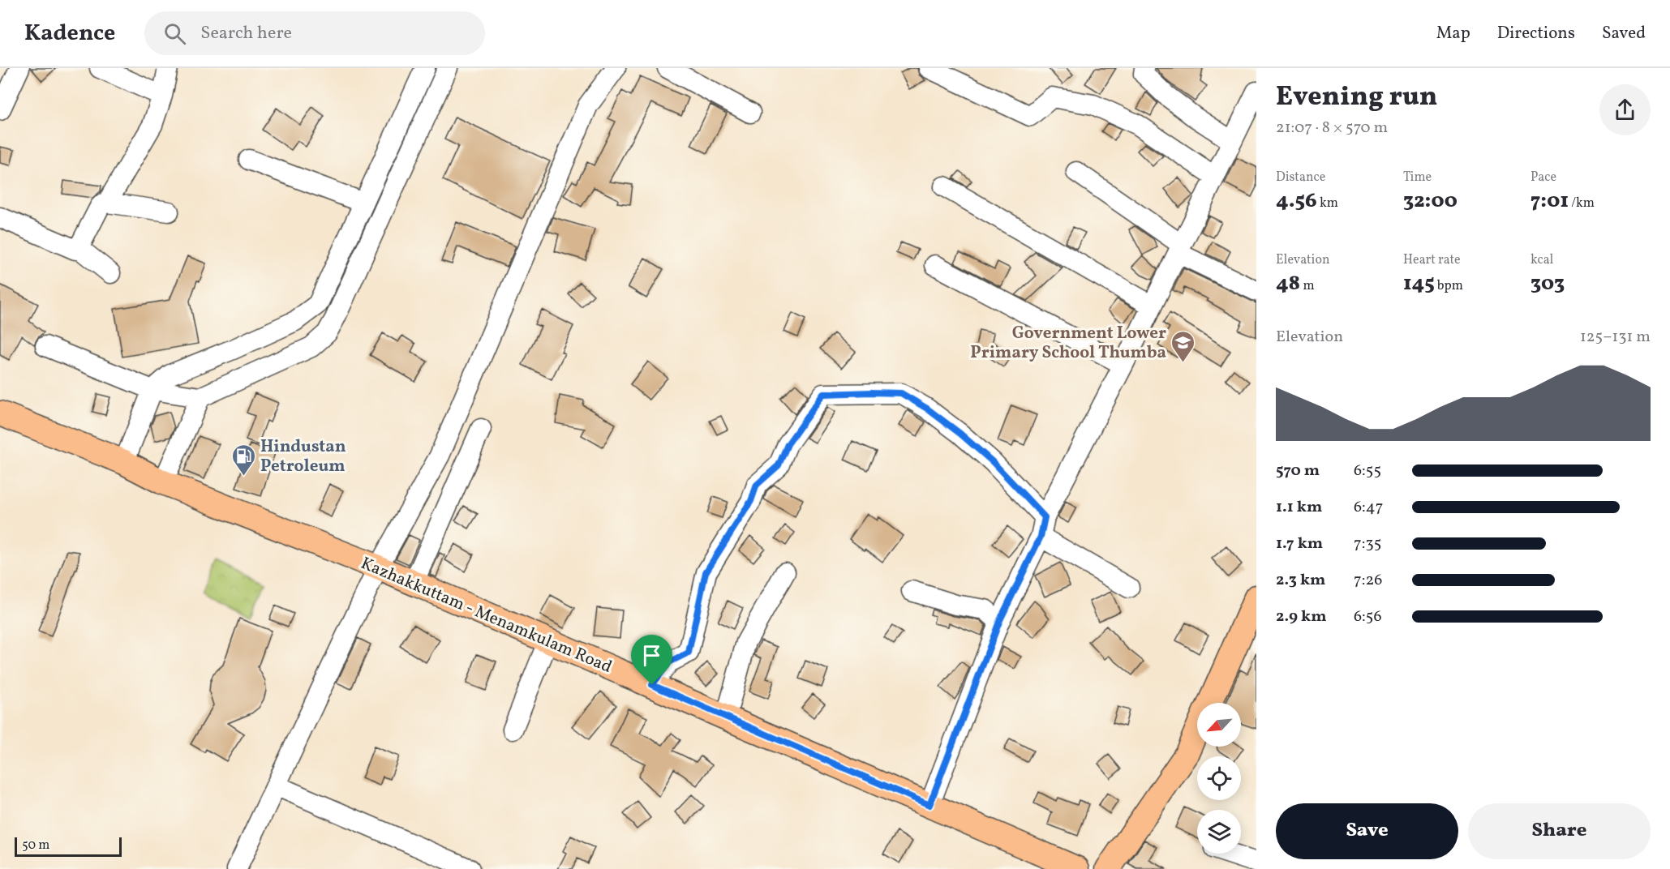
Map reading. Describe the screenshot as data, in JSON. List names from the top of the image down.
{
  "streets": {
    "main road": ["Kazhakkuttam - Menamkulam Road"]
  },
  "places": {
    "school or university": ["Government Lower Primary School Thumba"],
    "fuel station": ["Hindustan Petroleum"]
  },
  "scale_bar": "50 m",
  "north": "bottom left",
  "page": {
    "header": "Kadence",
    "search": "Search here",
    "nav": ["Map", "Directions", "Saved"],
    "heading": ["Evening run", "21:07 · 8 × 570 m"],
    "stats": [
      ["Distance", "4.56 km"],
      ["Time", "32:00"],
      ["Pace", "7:01 /km"],
      ["Elevation", "48 m"],
      ["Heart rate", "145 bpm"],
      ["kcal", "303"]
    ],
    "chart": ["Elevation", "125–131 m"],
    "list": [
      {
        "name": "570 m",
        "note": "6:55"
      },
      {
        "name": "1.1 km",
        "note": "6:47"
      },
      {
        "name": "1.7 km",
        "note": "7:35"
      },
      {
        "name": "2.3 km",
        "note": "7:26"
      },
      {
        "name": "2.9 km",
        "note": "6:56"
      }
    ],
    "buttons": ["Save", "Share"],
    "scale": "50 m"
  }
}
